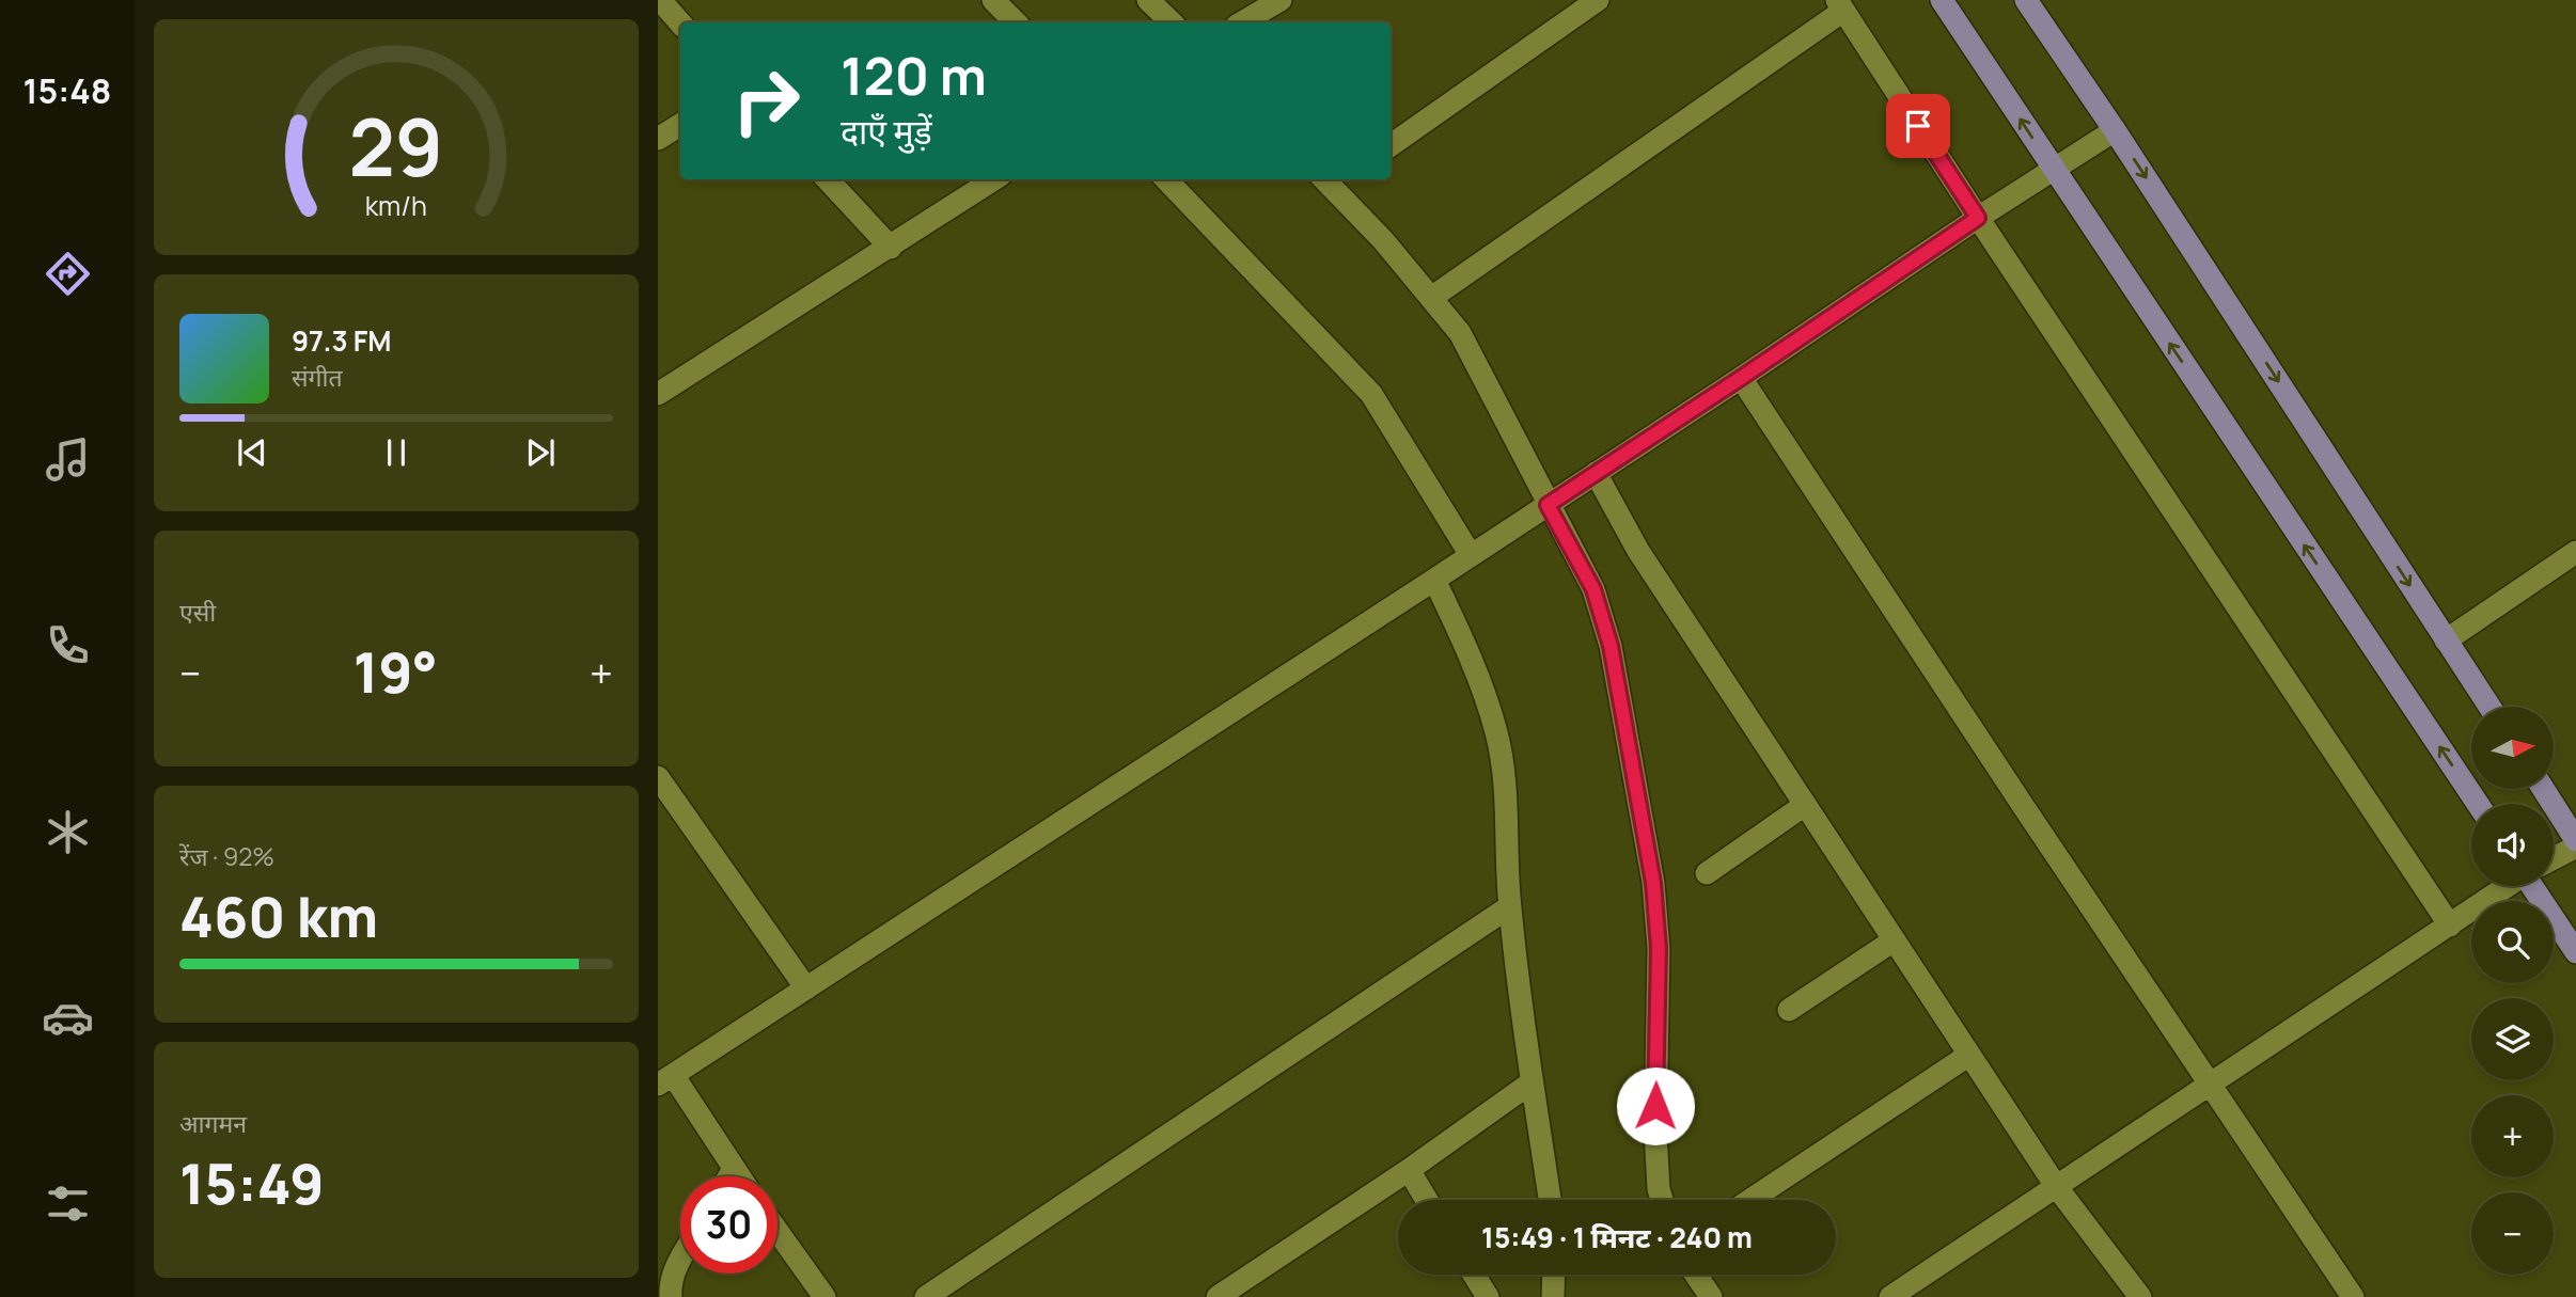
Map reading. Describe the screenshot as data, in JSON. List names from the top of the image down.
{
  "north": "right",
  "page": {
    "tabs": "15:48",
    "turn": ["120 m", "दाएँ मुड़ें"],
    "song": ["97.3 FM", "संगीत"],
    "tile": [
      "एसी",
      ["रेंज · 92%", "460 km"],
      ["आगमन", "15:49"]
    ],
    "heat": ["−", "19°", "+"],
    "map_buttons": ["+", "−"],
    "limit": "30",
    "trip": "15:49 · 1 मिनट · 240 m",
    "gauge": ["29", "km/h"]
  }
}
